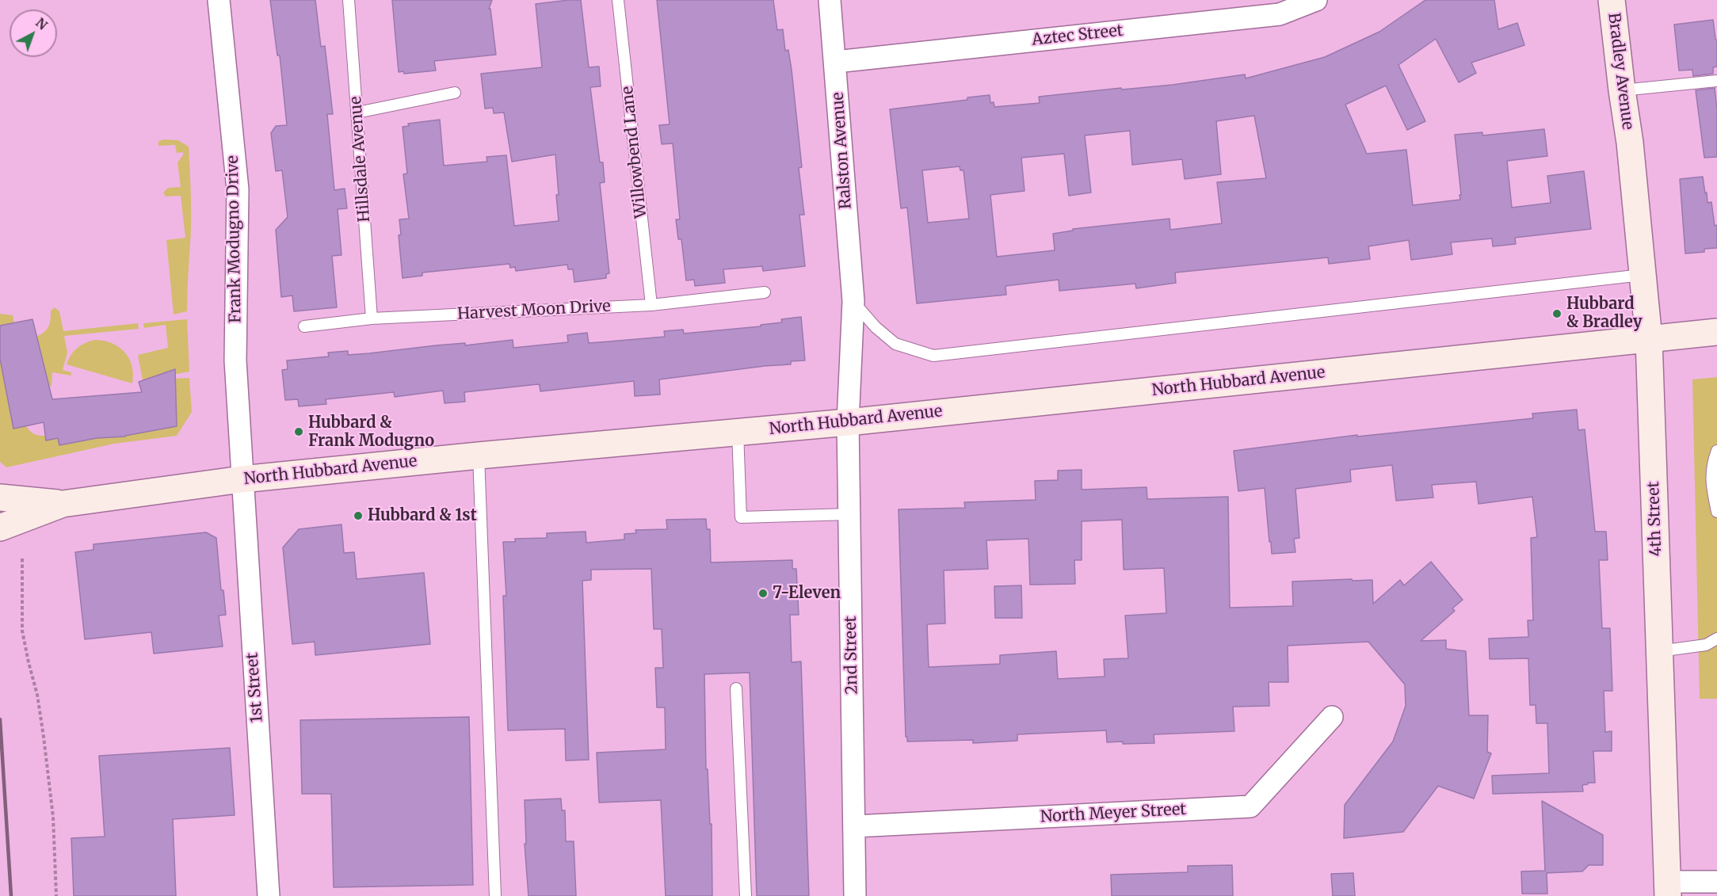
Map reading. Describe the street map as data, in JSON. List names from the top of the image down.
{
  "streets": {
    "main road": ["Bradley Avenue", "North Hubbard Avenue", "4th Street"],
    "street": [
      "Aztec Street",
      "Ralston Avenue",
      "Frank Modugno Drive",
      "2nd Street",
      "1st Street",
      "North Meyer Street"
    ],
    "lane": ["Willowbend Lane", "Hillsdale Avenue", "Harvest Moon Drive"]
  },
  "crossings": [
    ["Aztec Street", "Ralston Avenue"],
    ["Bradley Avenue", "4th Street"],
    ["Ralston Avenue", "2nd Street"],
    ["Willowbend Lane", "Harvest Moon Drive"],
    ["Hillsdale Avenue", "Harvest Moon Drive"],
    ["Frank Modugno Drive", "North Hubbard Avenue"],
    ["Frank Modugno Drive", "1st Street"],
    ["North Hubbard Avenue", "4th Street"],
    ["North Hubbard Avenue", "2nd Street"],
    ["North Hubbard Avenue", "1st Street"],
    ["2nd Street", "North Meyer Street"]
  ],
  "places": [
    "Hubbard & Bradley",
    "Hubbard & Frank Modugno",
    "Hubbard & 1st",
    "7-Eleven"
  ],
  "north": "top right"
}
